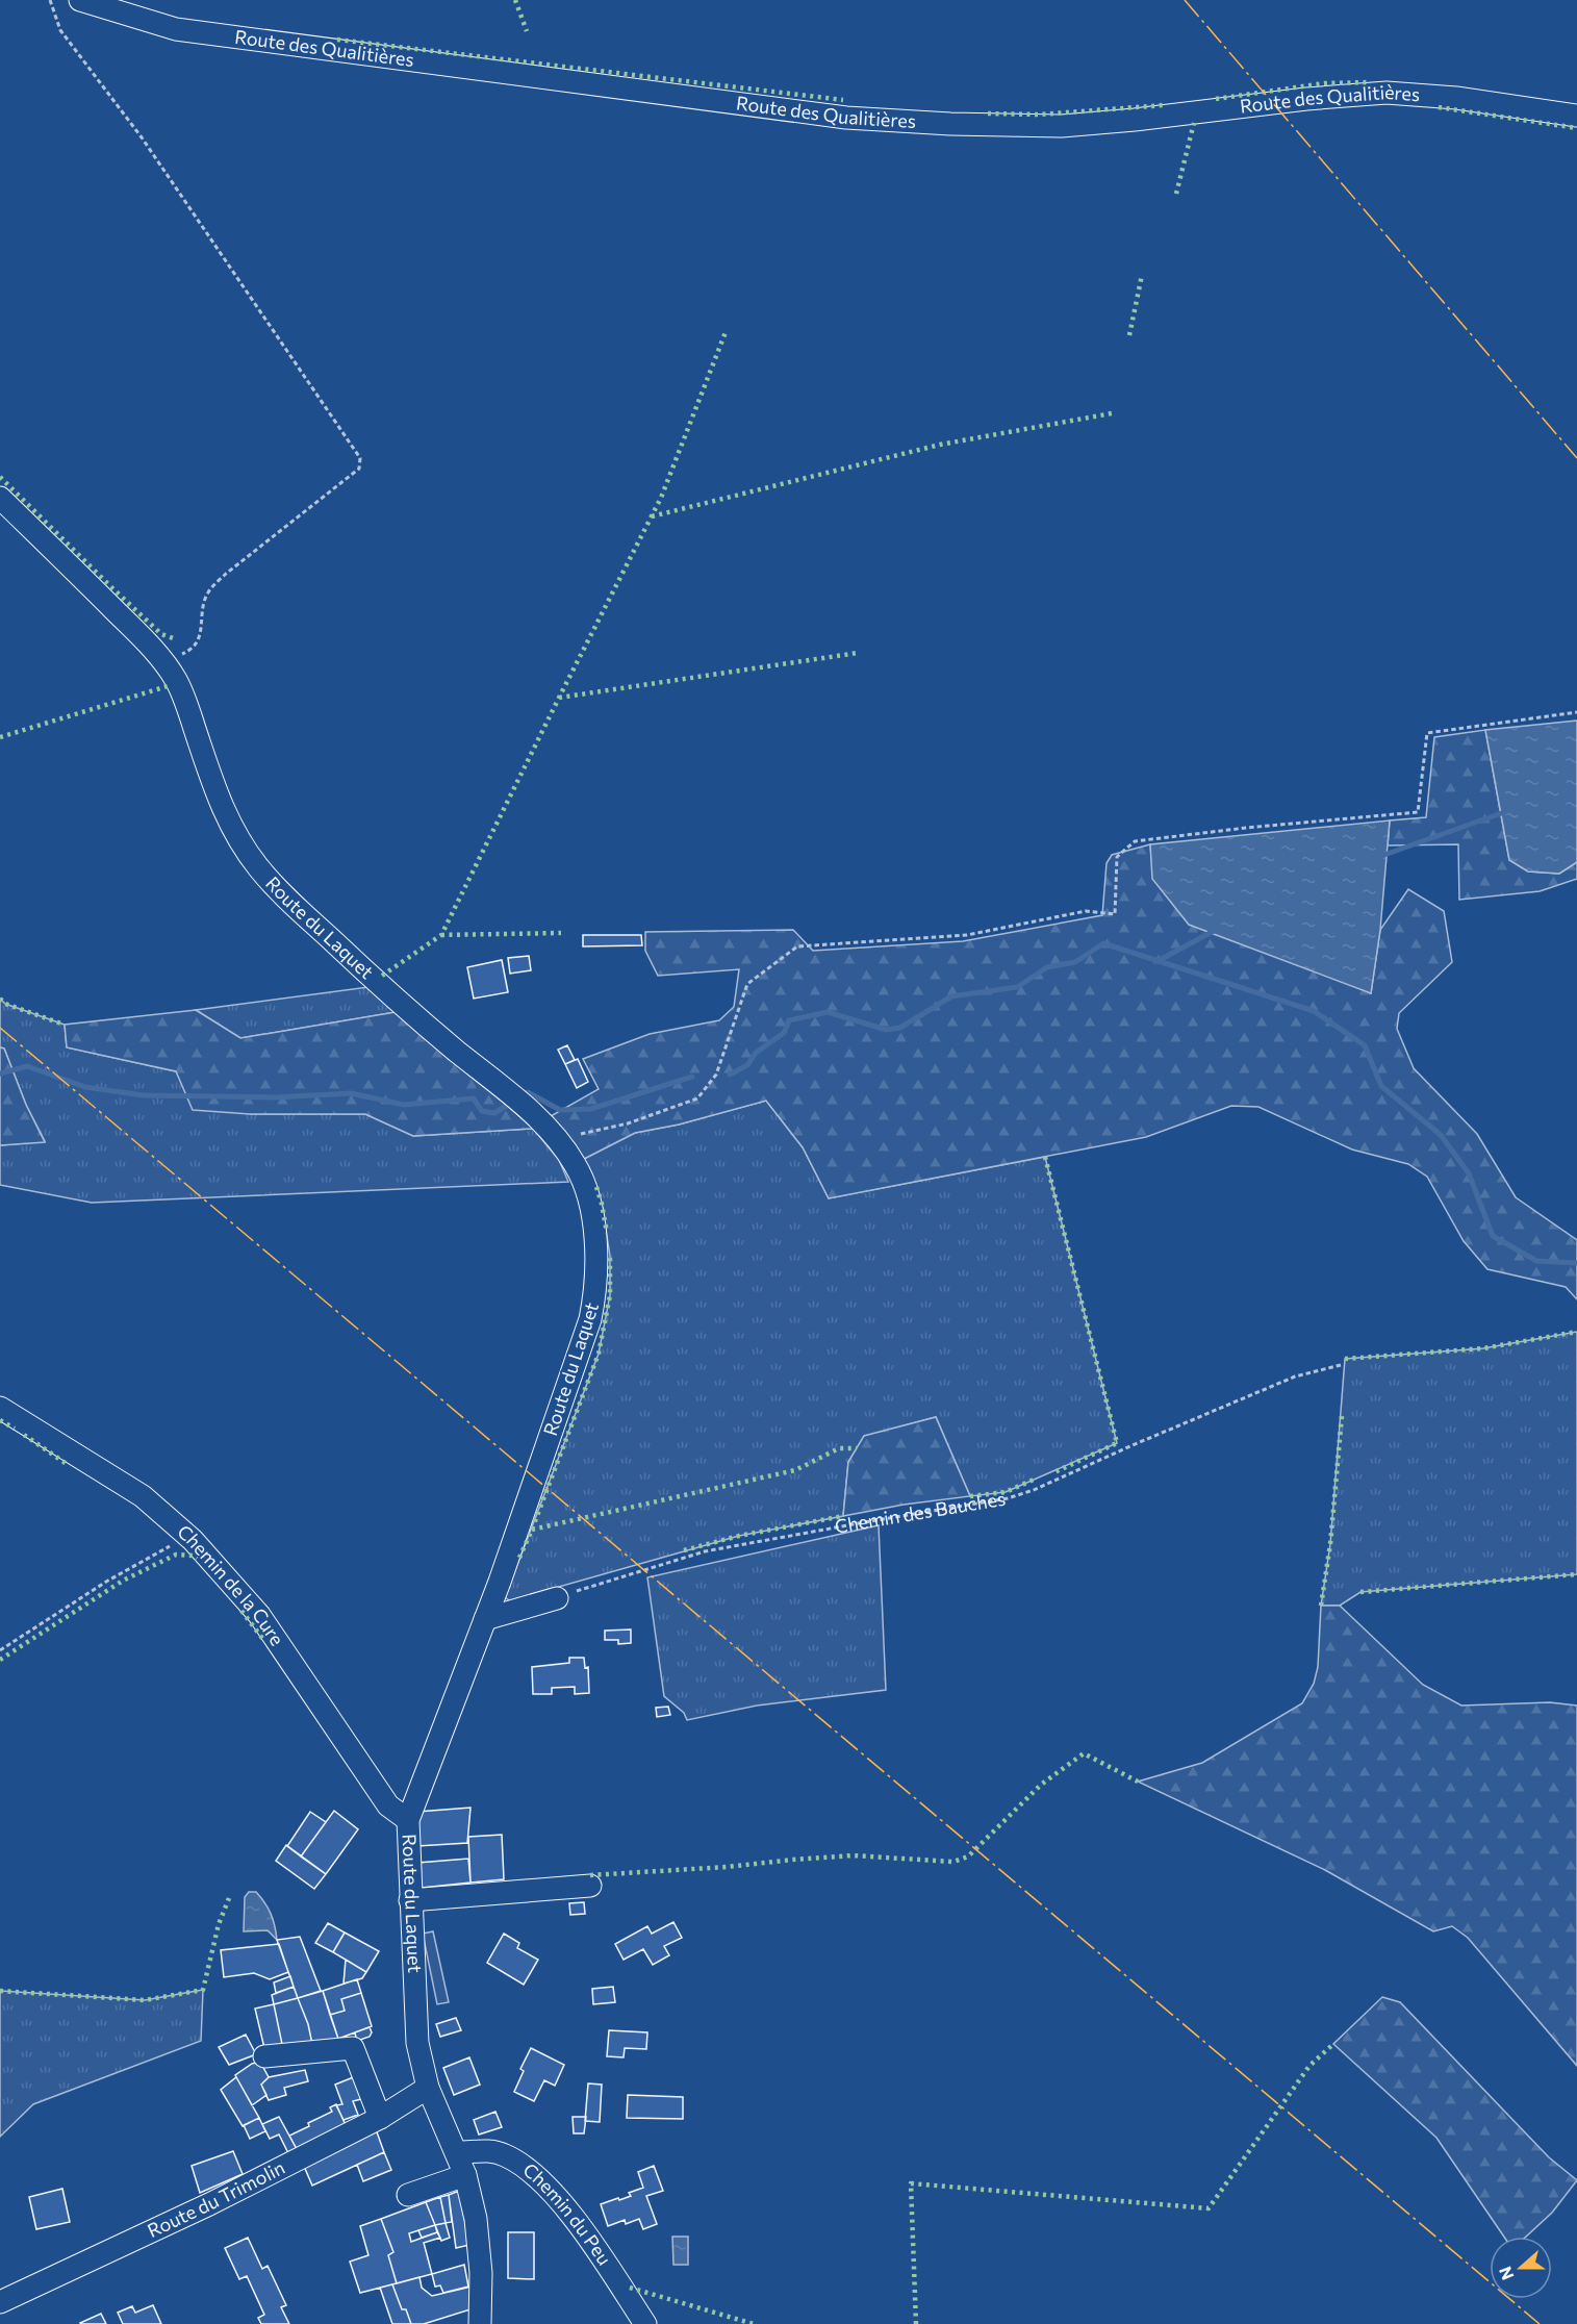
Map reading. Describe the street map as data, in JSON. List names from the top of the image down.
{
  "streets": {
    "street": [
      "Route des Qualitières",
      "Route du Laquet",
      "Chemin de la Cure",
      "Route du Trimolin",
      "Chemin du Peu"
    ],
    "path": ["Chemin des Bauches"]
  },
  "crossings": [
    ["Route du Laquet", "Chemin de la Cure"],
    ["Route du Laquet", "Route du Trimolin"],
    ["Route du Laquet", "Chemin du Peu"]
  ],
  "north": "left"
}
